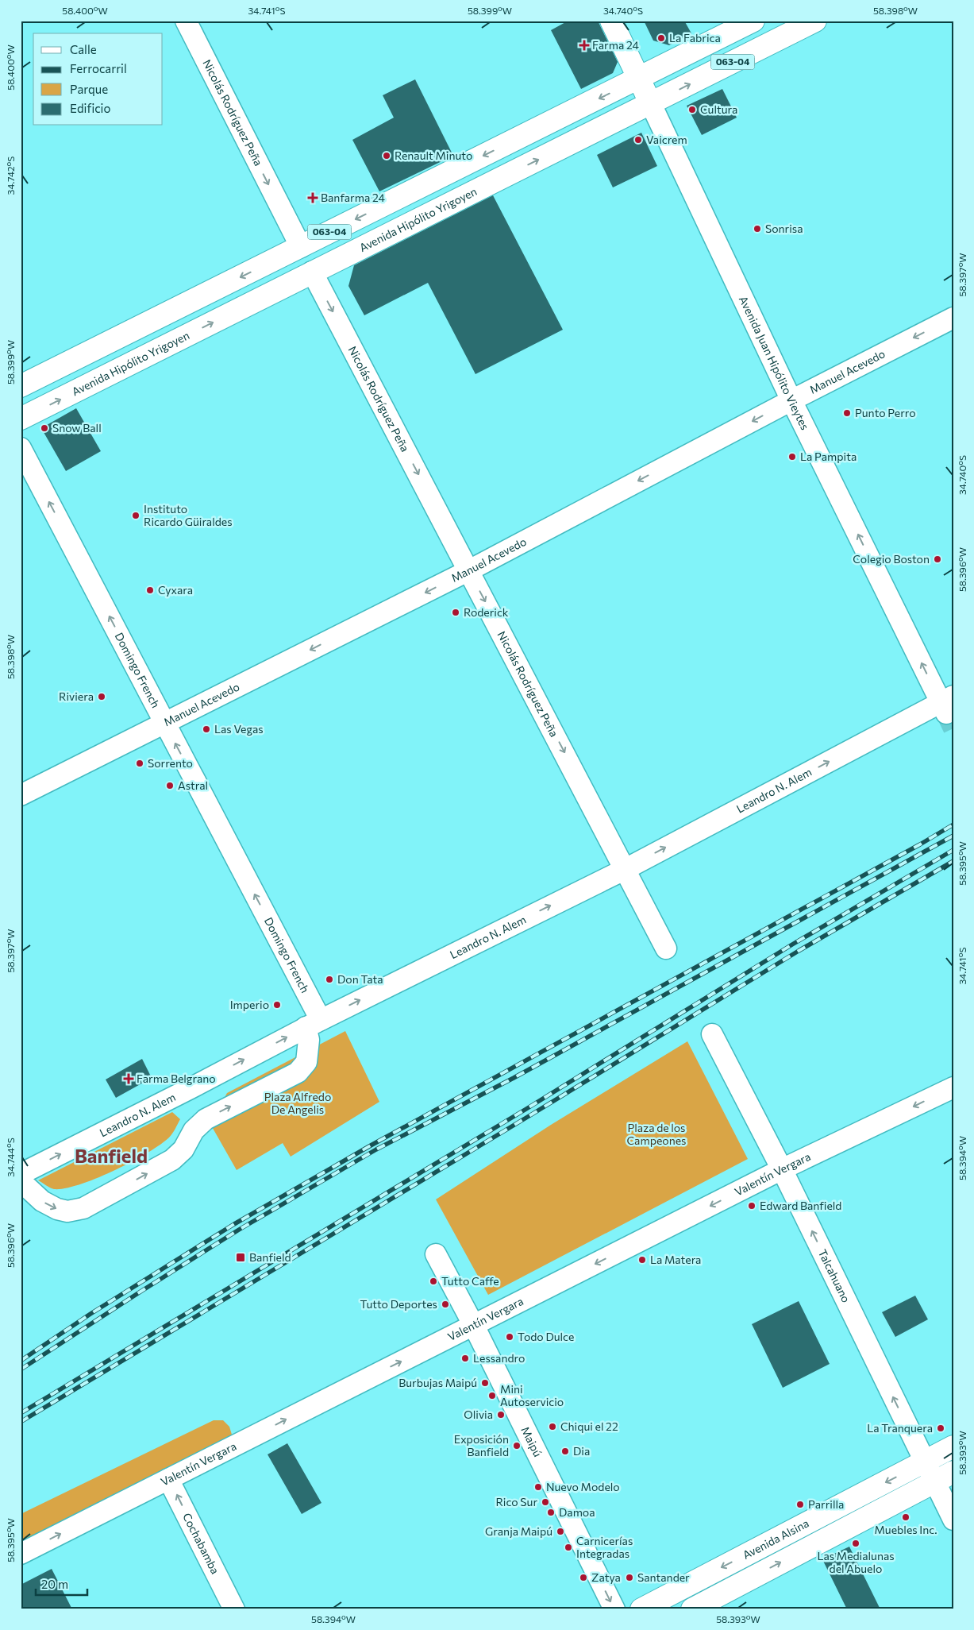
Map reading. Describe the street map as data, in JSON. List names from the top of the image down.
{
  "streets": {
    "main road": [
      "063-04",
      "Avenida Hipólito Yrigoyen",
      "Avenida Juan Hipólito Vieytes",
      "Avenida Alsina"
    ],
    "street": [
      "Nicolás Rodríguez Peña",
      "Manuel Acevedo",
      "Domingo French",
      "Leandro N. Alem",
      "Valentín Vergara",
      "Talcahuano",
      "Maipú",
      "Cochabamba"
    ]
  },
  "crossings": [
    ["063-04", "Nicolás Rodríguez Peña"],
    ["063-04", "Avenida Juan Hipólito Vieytes"],
    ["Nicolás Rodríguez Peña", "Avenida Hipólito Yrigoyen"],
    ["Nicolás Rodríguez Peña", "Manuel Acevedo"],
    ["Nicolás Rodríguez Peña", "Leandro N. Alem"],
    ["Avenida Hipólito Yrigoyen", "Avenida Juan Hipólito Vieytes"],
    ["Avenida Juan Hipólito Vieytes", "Manuel Acevedo"],
    ["Avenida Juan Hipólito Vieytes", "Leandro N. Alem"],
    ["Manuel Acevedo", "Domingo French"],
    ["Domingo French", "Leandro N. Alem"],
    ["Valentín Vergara", "Talcahuano"],
    ["Valentín Vergara", "Maipú"],
    ["Valentín Vergara", "Cochabamba"],
    ["Talcahuano", "Avenida Alsina"]
  ],
  "one_way": [
    "Nicolás Rodríguez Peña",
    "Avenida Juan Hipólito Vieytes",
    "Manuel Acevedo",
    "Domingo French",
    "Leandro N. Alem",
    "Talcahuano",
    "Maipú",
    "Cochabamba"
  ],
  "districts": ["Banfield"],
  "parks": ["Plaza Alfredo De Angelis", "Plaza de los Campeones"],
  "places": {
    "other": [
      "La Fabrica",
      "Cultura",
      "Vaicrem",
      "Renault Minuto",
      "Sonrisa",
      "Punto Perro",
      "Snow Ball",
      "La Pampita",
      "Instituto Ricardo Güiraldes",
      "Colegio Boston",
      "Cyxara",
      "Roderick",
      "Riviera",
      "Las Vegas",
      "Sorrento",
      "Astral",
      "Don Tata",
      "Imperio",
      "Edward Banfield",
      "La Matera",
      "Tutto Caffe",
      "Tutto Deportes",
      "Todo Dulce",
      "Lessandro",
      "Burbujas Maipú",
      "Mini Autoservicio",
      "Olivia",
      "Chiqui el 22",
      "La Tranquera",
      "Exposición Banfield",
      "Dia",
      "Nuevo Modelo",
      "Rico Sur",
      "Parrilla",
      "Damoa",
      "Muebles Inc.",
      "Granja Maipú",
      "Las Medialunas del Abuelo",
      "Carnicerías Integradas",
      "Zatya",
      "Santander"
    ],
    "health": ["Farma 24", "Banfarma 24", "Farma Belgrano"],
    "transit": ["Banfield"]
  },
  "legend": [
    "Calle",
    "Ferrocarril",
    "Parque",
    "Edificio"
  ],
  "scale_bar": "20 m",
  "coordinates": [
    "58.400°W",
    "34.741°S",
    "58.399°W",
    "34.740°S",
    "58.398°W",
    "34.742°S",
    "58.397°W",
    "58.396°W",
    "58.395°W",
    "34.744°S",
    "58.394°W",
    "58.393°W"
  ]
}
